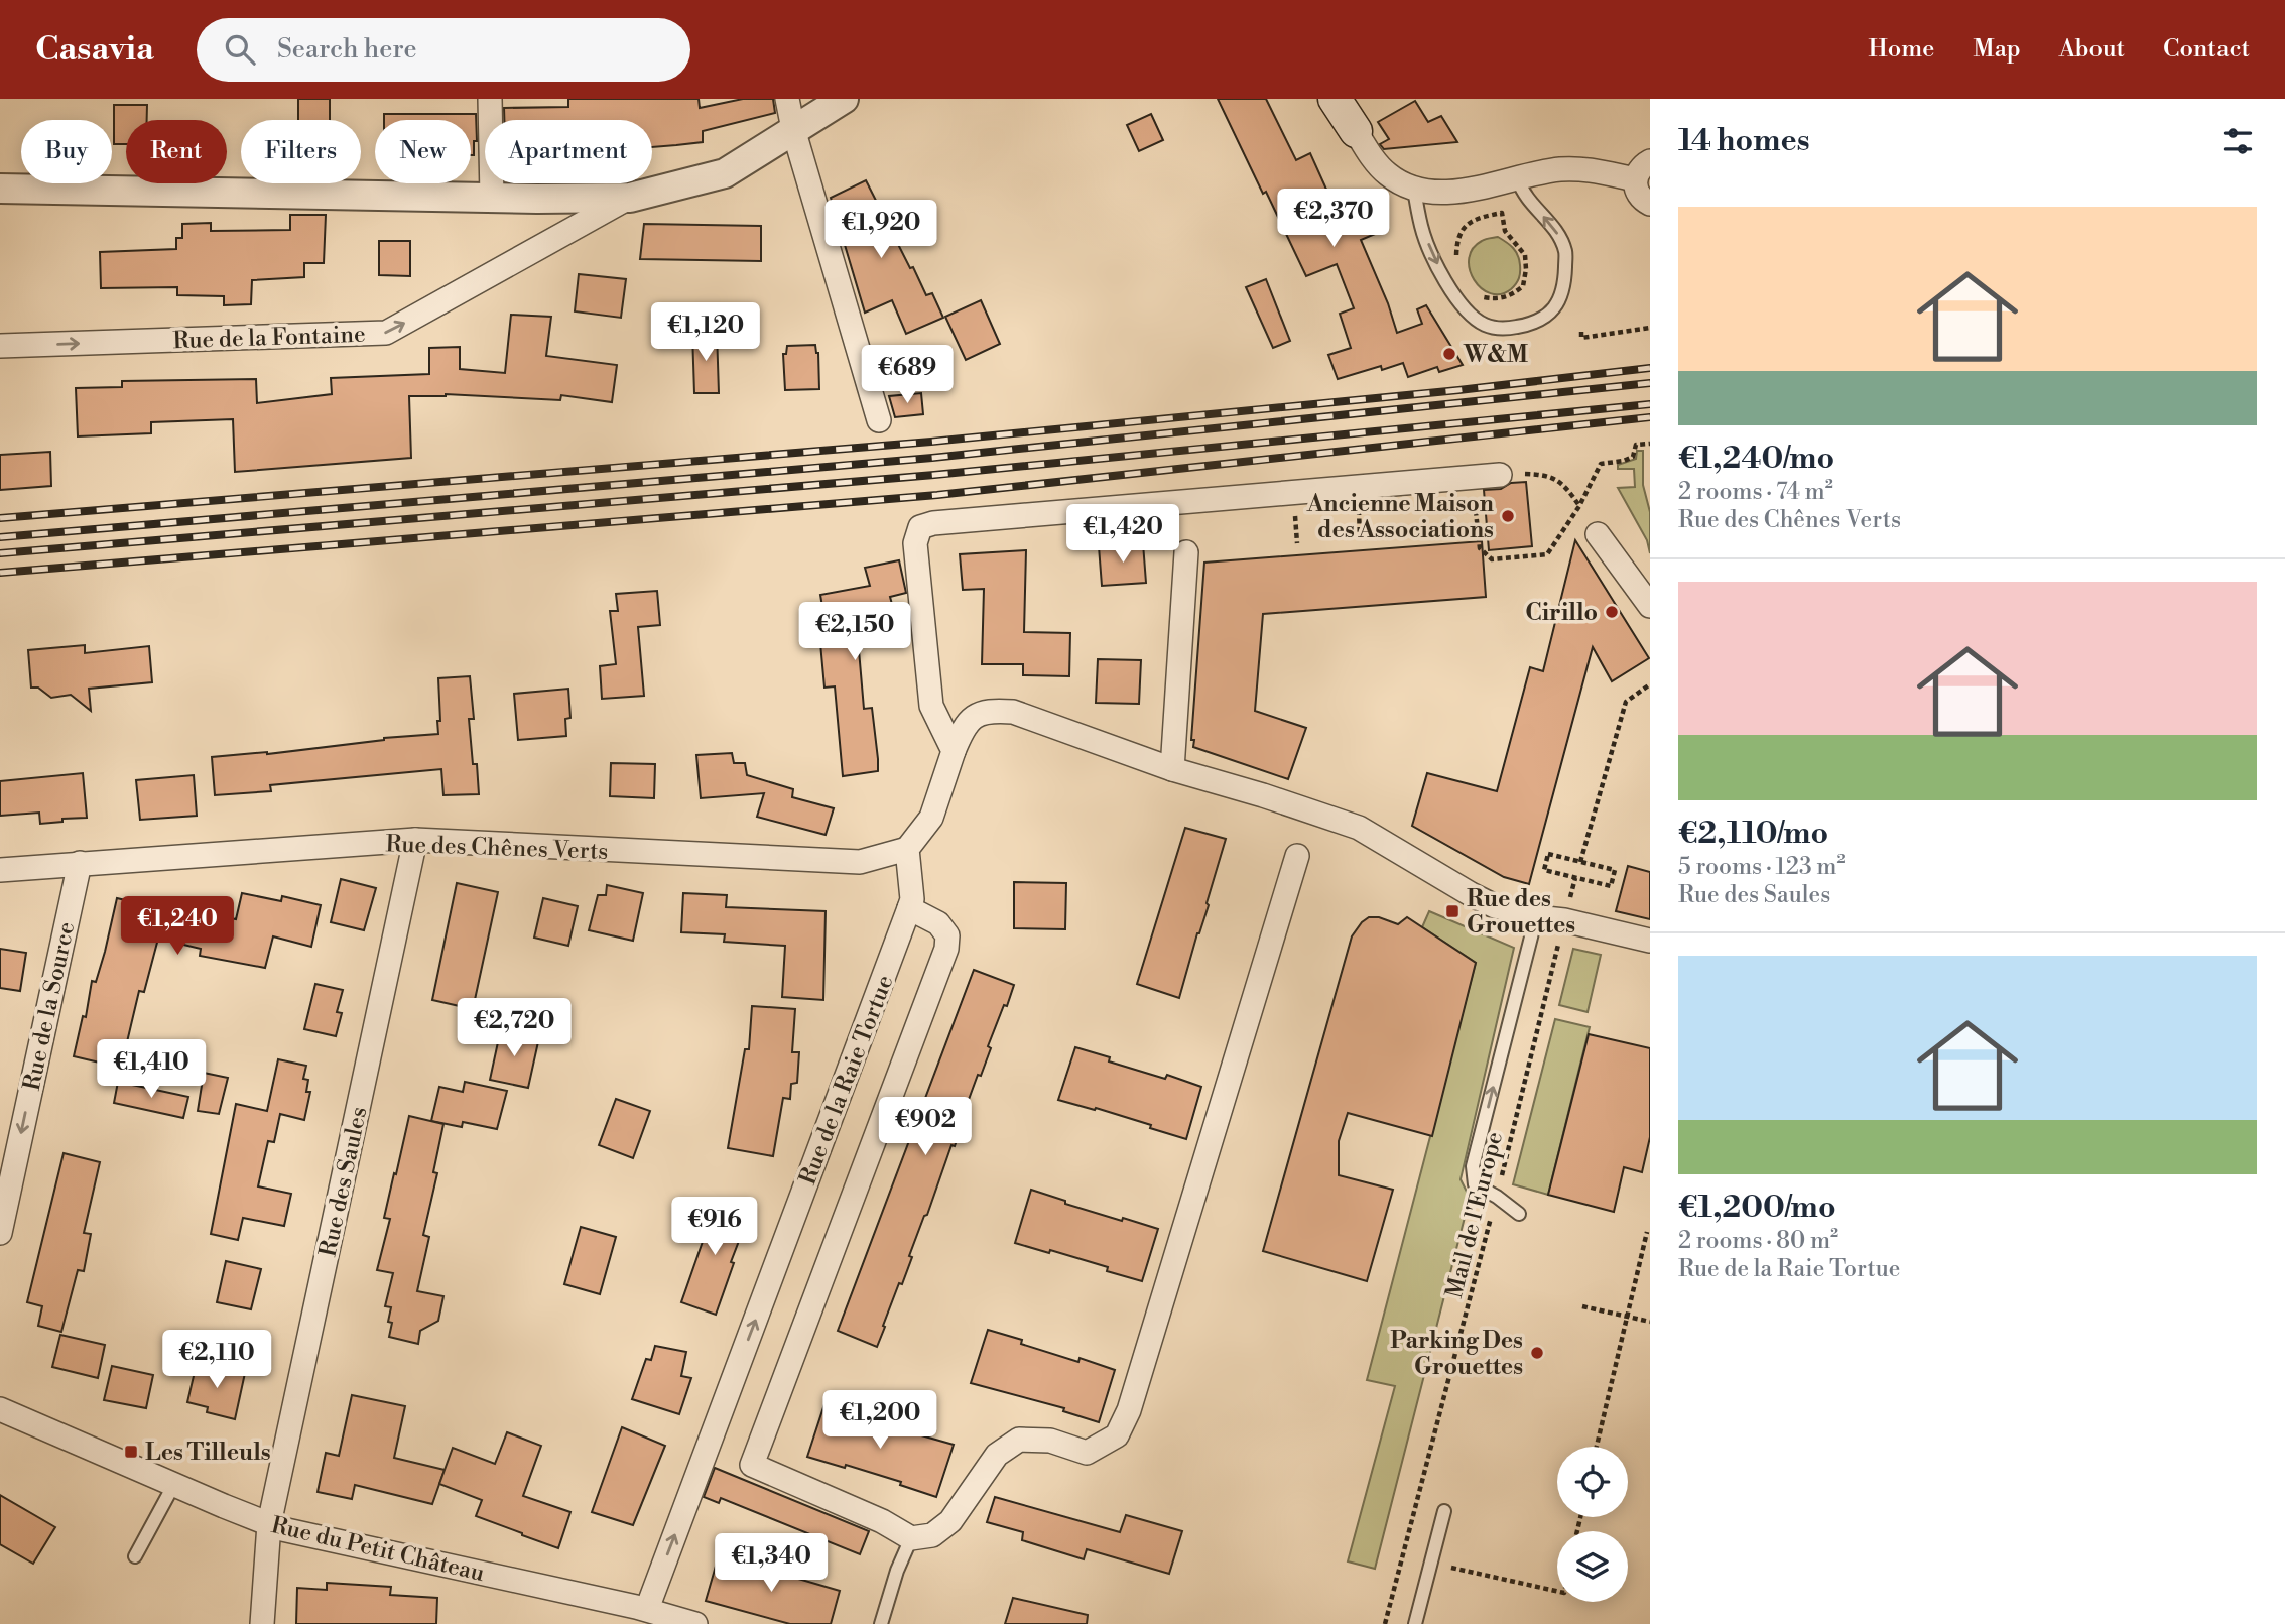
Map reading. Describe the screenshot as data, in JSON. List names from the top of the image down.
{
  "streets": {
    "street": [
      "Rue de la Fontaine",
      "Rue des Chênes Verts",
      "Rue de la Source",
      "Rue de la Raie Tortue",
      "Rue des Saules",
      "Rue du Petit Château"
    ],
    "path": ["Mail de l'Europe"]
  },
  "crossings": [
    ["Rue des Chênes Verts", "Rue de la Source"],
    ["Rue des Chênes Verts", "Rue de la Raie Tortue"],
    ["Rue des Chênes Verts", "Rue des Saules"],
    ["Rue de la Raie Tortue", "Rue du Petit Château"],
    ["Rue des Saules", "Rue du Petit Château"]
  ],
  "one_way": ["Rue de la Source", "Rue de la Raie Tortue"],
  "places": {
    "other": [
      "W&M",
      "Ancienne Maison des Associations",
      "Cirillo",
      "Parking Des Grouettes"
    ],
    "transit": ["Rue des Grouettes", "Les Tilleuls"]
  },
  "page": {
    "header": "Casavia",
    "search": "Search here",
    "nav": [
      "Home",
      "Map",
      "About",
      "Contact"
    ],
    "heading": "14 homes",
    "chip": [
      "Buy",
      "Rent",
      "Filters",
      "New",
      "Apartment"
    ],
    "list": [
      {
        "name": "€1,240/mo",
        "note": "2 rooms · 74 m² · Rue des Chênes Verts"
      },
      {
        "name": "€2,110/mo",
        "note": "5 rooms · 123 m² · Rue des Saules"
      },
      {
        "name": "€1,200/mo",
        "note": "2 rooms · 80 m² · Rue de la Raie Tortue"
      }
    ],
    "price": [
      "€2,370",
      "€1,920",
      "€1,120",
      "€689",
      "€1,420",
      "€2,150",
      "€1,240",
      "€2,720",
      "€1,410",
      "€902",
      "€916",
      "€2,110",
      "€1,200",
      "€1,340"
    ]
  }
}
